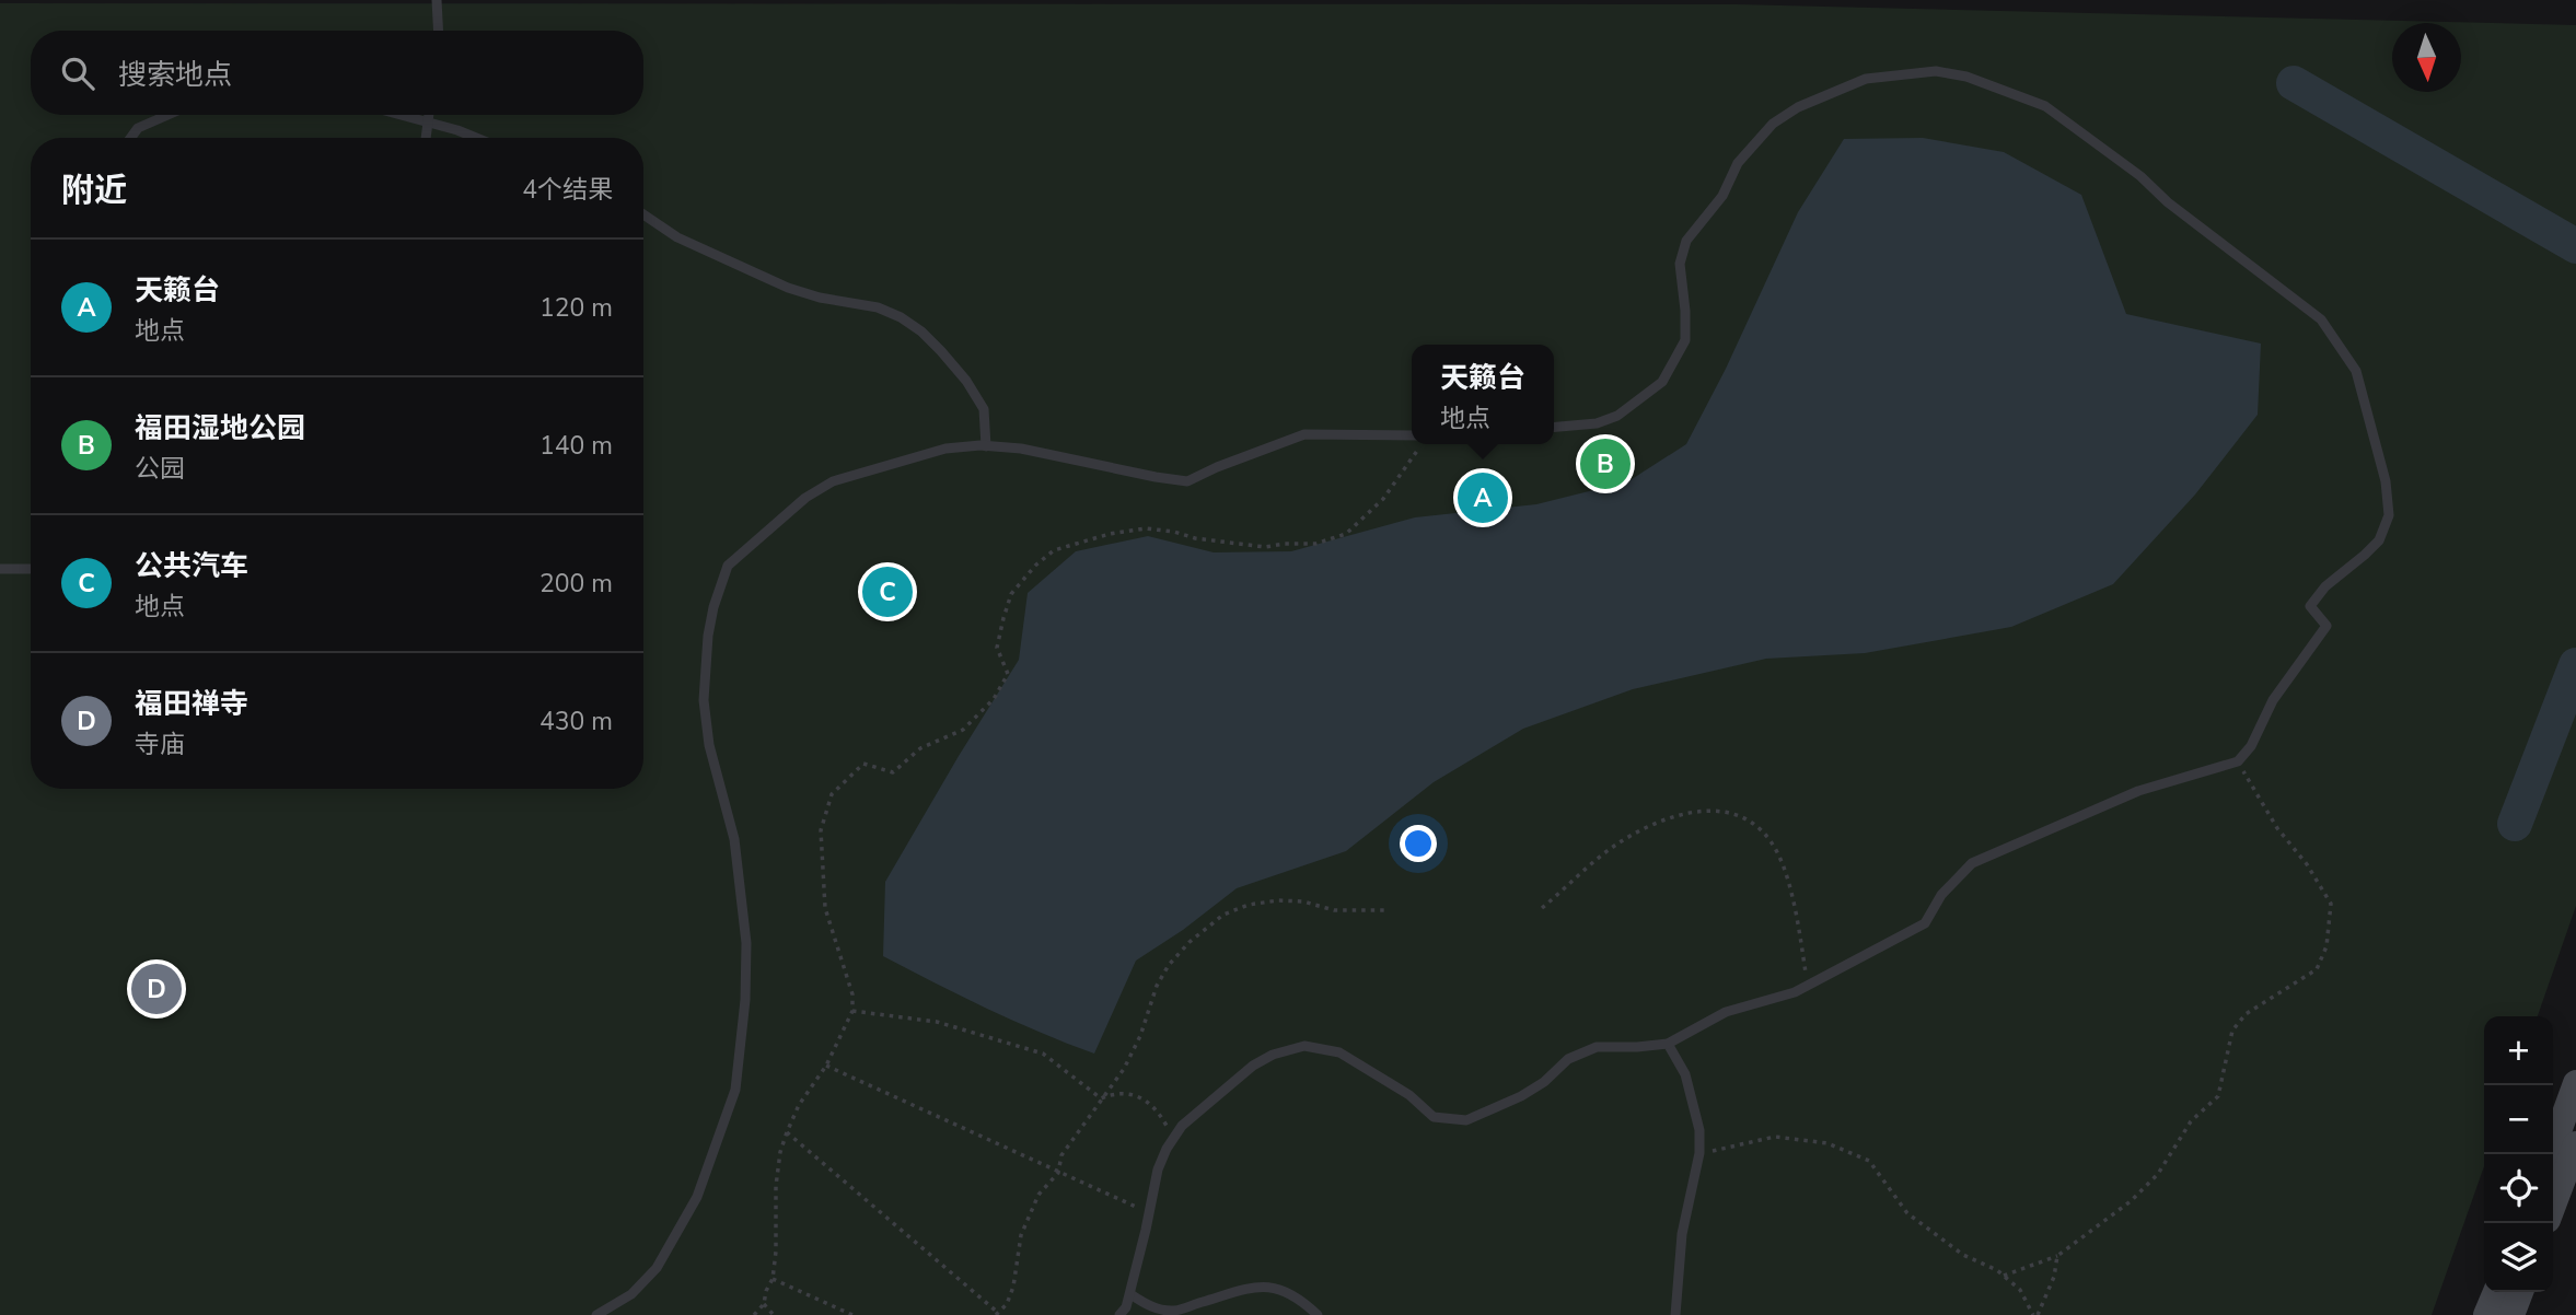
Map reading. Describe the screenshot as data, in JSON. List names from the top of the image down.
{
  "north": "bottom",
  "page": {
    "search": "搜索地点",
    "heading": ["附近", "4个结果"],
    "list": [
      {
        "mark": "A",
        "name": "天籁台",
        "note": "地点",
        "value": "120 m"
      },
      {
        "mark": "B",
        "name": "福田湿地公园",
        "note": "公园",
        "value": "140 m"
      },
      {
        "mark": "C",
        "name": "公共汽车",
        "note": "地点",
        "value": "200 m"
      },
      {
        "mark": "D",
        "name": "福田禅寺",
        "note": "寺庙",
        "value": "430 m"
      }
    ],
    "popup": ["天籁台", "地点"],
    "pins": [
      "B",
      "A",
      "C",
      "D"
    ],
    "map_buttons": ["+", "−"]
  }
}
